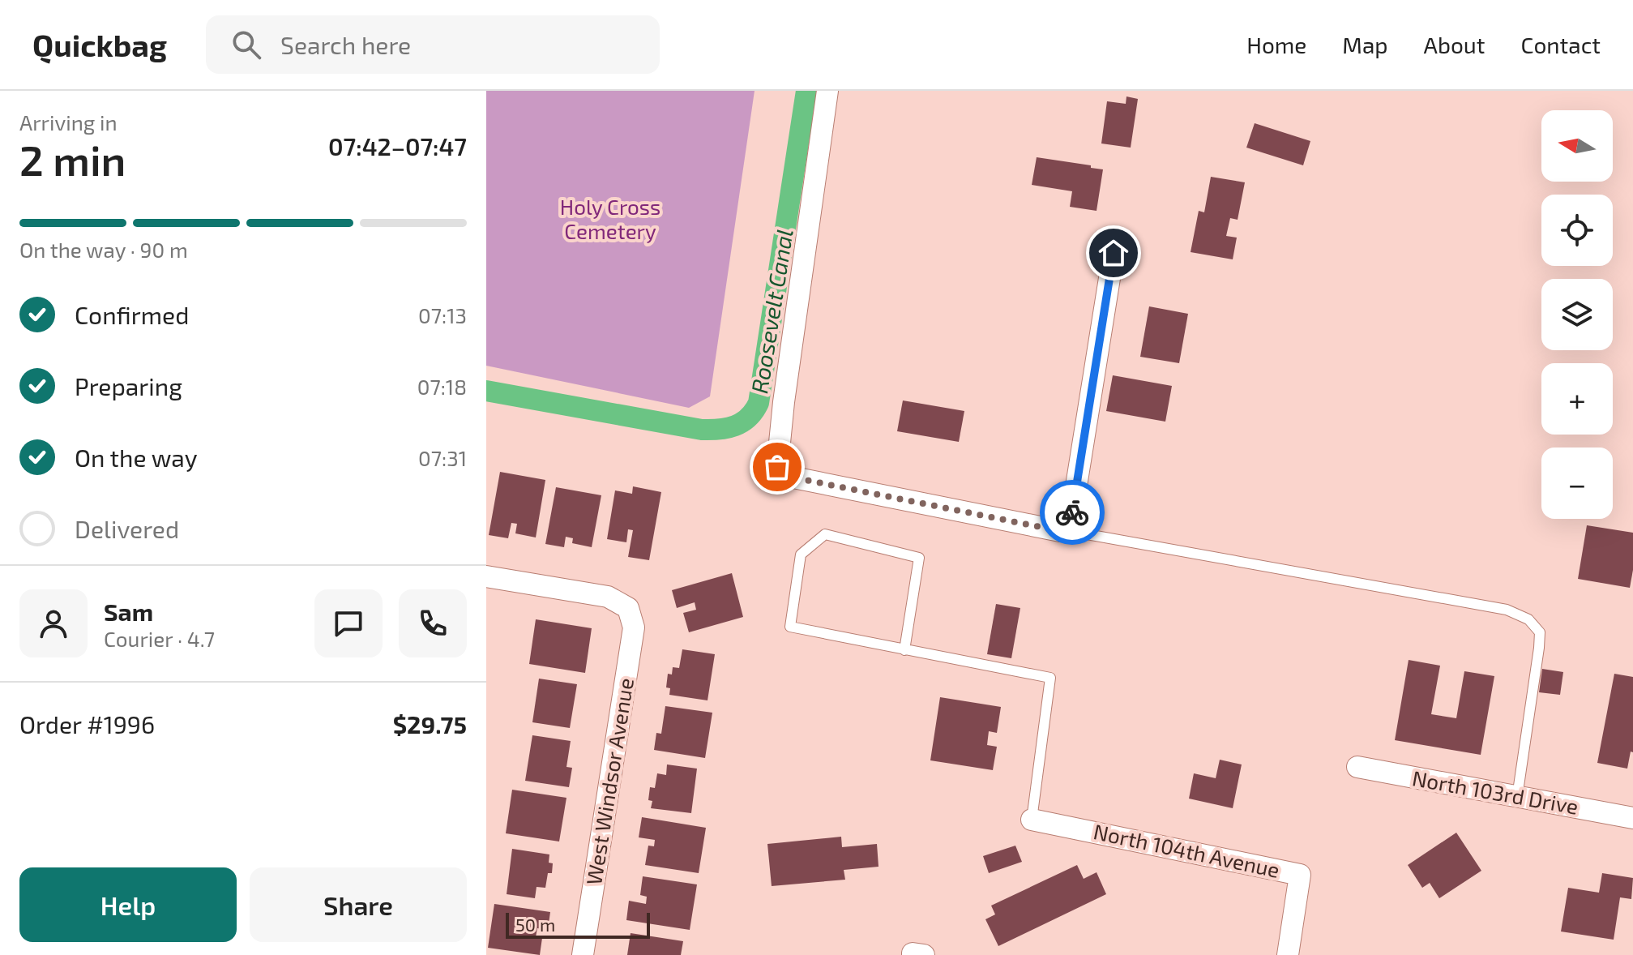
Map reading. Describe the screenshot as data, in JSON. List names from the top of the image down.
{
  "streets": {
    "street": ["West Windsor Avenue", "North 103rd Drive", "North 104th Avenue"]
  },
  "water": ["Roosevelt Canal"],
  "parks": ["Holy Cross Cemetery"],
  "scale_bar": "50 m",
  "north": "left",
  "page": {
    "header": "Quickbag",
    "search": "Search here",
    "nav": [
      "Home",
      "Map",
      "About",
      "Contact"
    ],
    "heading": ["2 min", "Arriving in", "07:42–07:47"],
    "panel": [
      "Sam",
      "Courier · 4.7",
      "Order #1996",
      "$29.75"
    ],
    "map_buttons": ["+", "−"],
    "bar": "On the way · 90 m",
    "list": [
      ["Confirmed", "07:13"],
      ["Preparing", "07:18"],
      ["On the way", "07:31"],
      "Delivered"
    ],
    "buttons": ["Help", "Share"],
    "scale": "50 m"
  }
}
